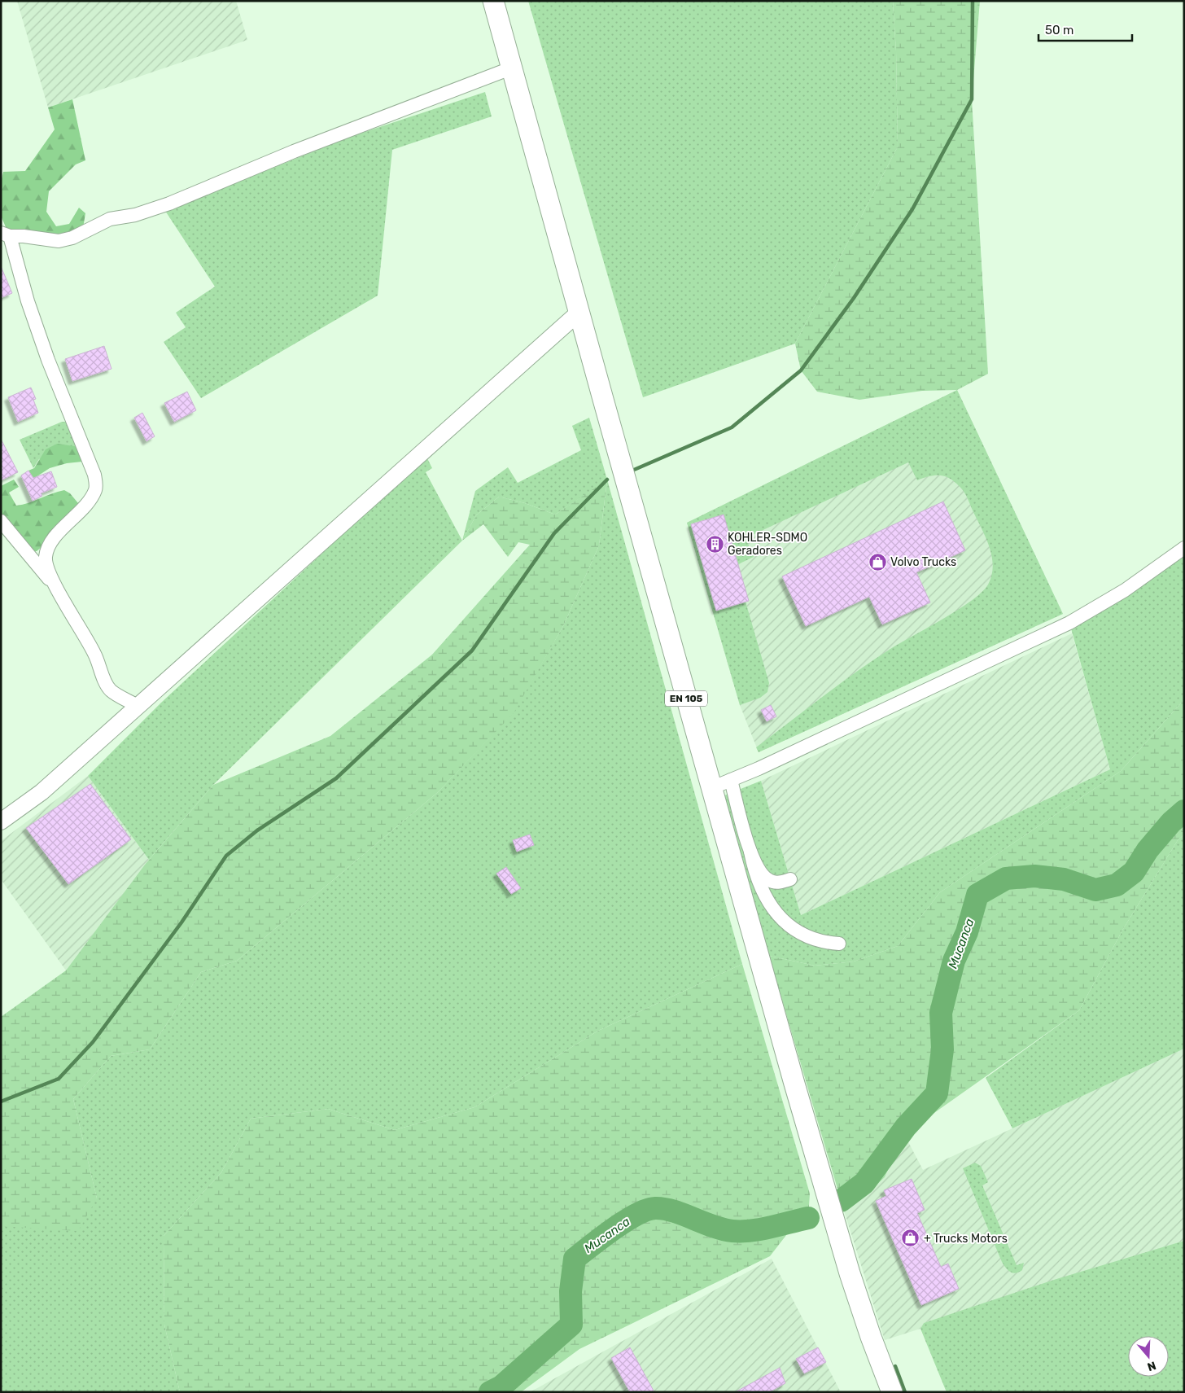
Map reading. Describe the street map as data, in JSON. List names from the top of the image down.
{
  "streets": {
    "main road": ["EN 105"]
  },
  "water": ["Mucanca"],
  "places": {
    "building": ["KOHLER-SDMO Geradores"],
    "shop": ["Volvo Trucks", "+ Trucks Motors"]
  },
  "scale_bar": "50 m",
  "north": "bottom"
}
